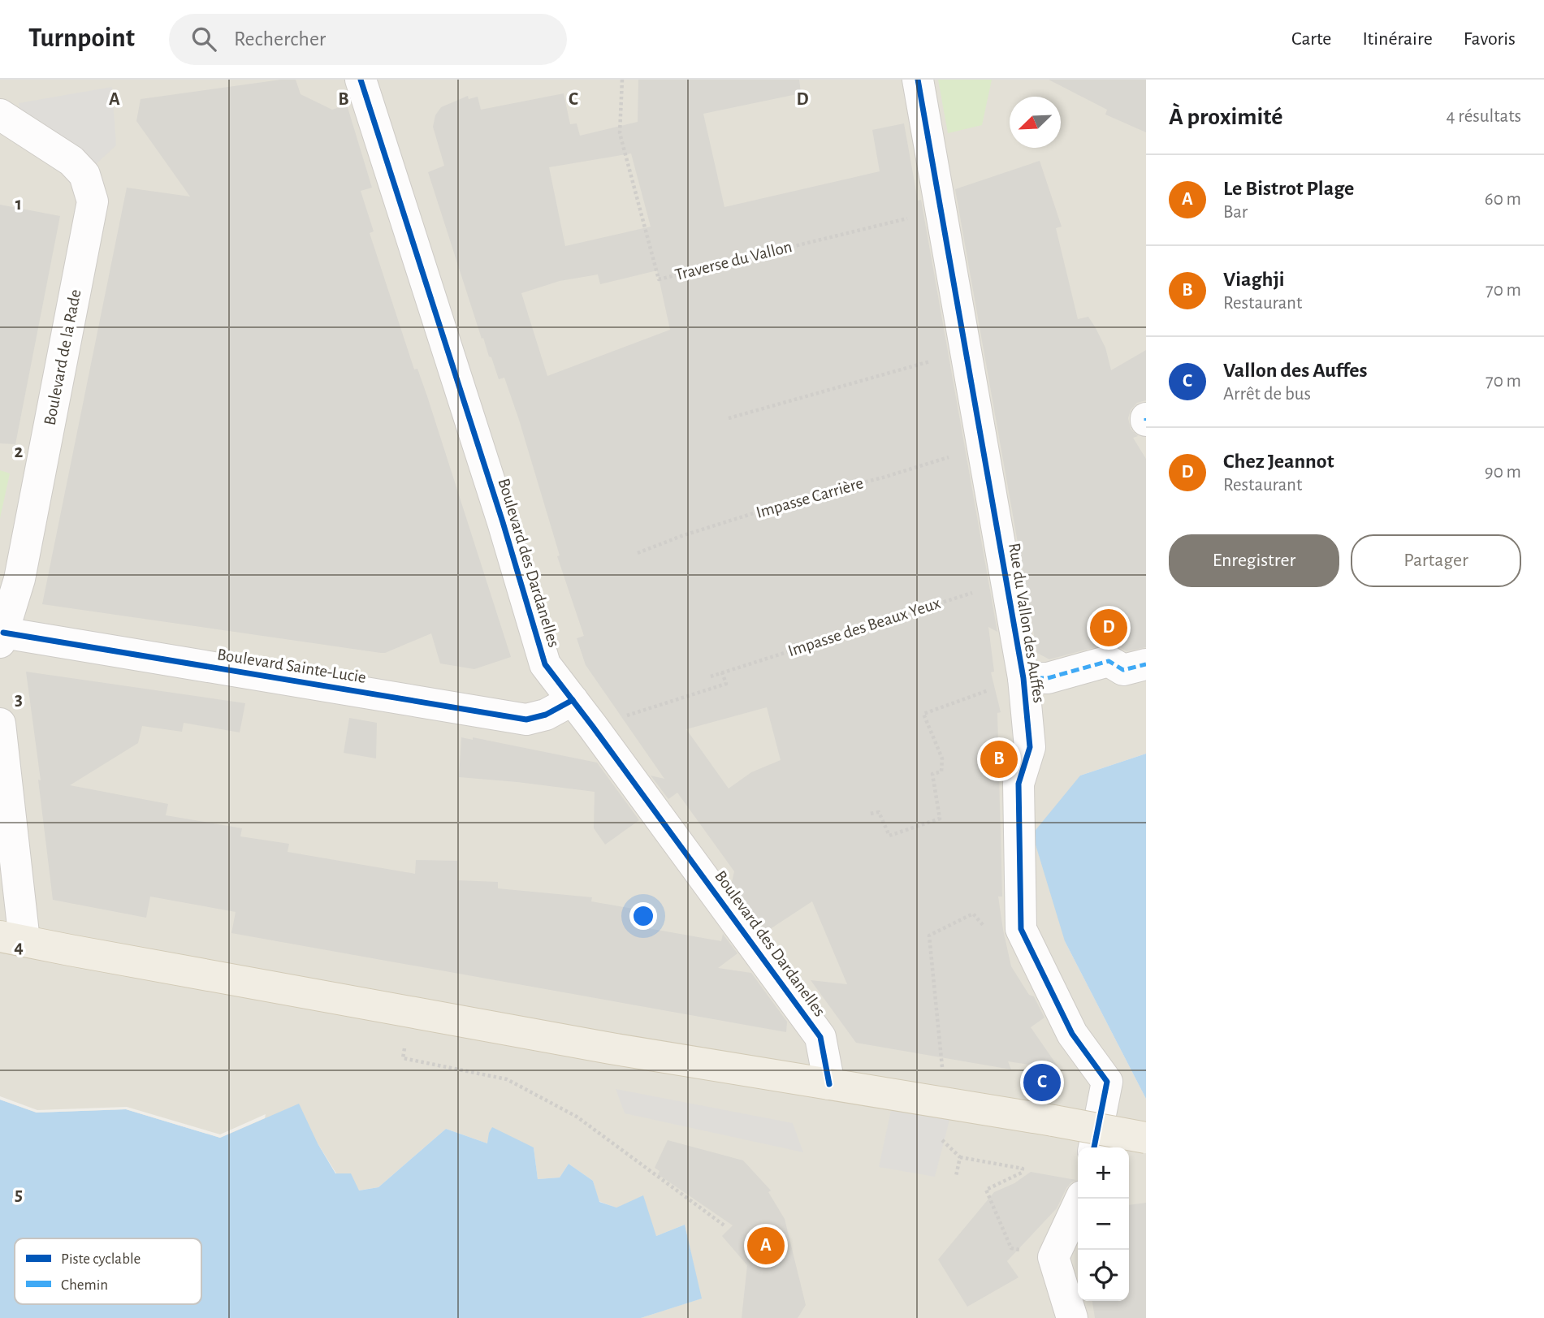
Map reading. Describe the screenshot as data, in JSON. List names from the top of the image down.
{
  "streets": {
    "street": [
      "Boulevard de la Rade",
      "Boulevard des Dardanelles",
      "Rue du Vallon des Auffes",
      "Boulevard Sainte-Lucie"
    ],
    "path": ["Traverse du Vallon", "Impasse Carrière", "Impasse des Beaux Yeux"]
  },
  "crossings": [
    ["Traverse du Vallon", "Rue du Vallon des Auffes"],
    ["Boulevard de la Rade", "Boulevard Sainte-Lucie"],
    ["Impasse Carrière", "Rue du Vallon des Auffes"],
    ["Boulevard des Dardanelles", "Boulevard Sainte-Lucie"],
    ["Rue du Vallon des Auffes", "Impasse des Beaux Yeux"]
  ],
  "legend": ["Piste cyclable", "Chemin"],
  "north": "bottom left",
  "page": {
    "header": "Turnpoint",
    "search": "Rechercher",
    "nav": ["Carte", "Itinéraire", "Favoris"],
    "heading": ["À proximité", "4 résultats"],
    "list": [
      {
        "mark": "A",
        "name": "Le Bistrot Plage",
        "note": "Bar",
        "value": "60 m"
      },
      {
        "mark": "B",
        "name": "Viaghji",
        "note": "Restaurant",
        "value": "70 m"
      },
      {
        "mark": "C",
        "name": "Vallon des Auffes",
        "note": "Arrêt de bus",
        "value": "70 m"
      },
      {
        "mark": "D",
        "name": "Chez Jeannot",
        "note": "Restaurant",
        "value": "90 m"
      }
    ],
    "buttons": ["Enregistrer", "Partager"],
    "pins": [
      "D",
      "B",
      "C",
      "A"
    ],
    "map_buttons": ["+", "−"]
  },
  "grid": {
    "columns": [
      "A",
      "B",
      "C",
      "D"
    ],
    "rows": [
      "1",
      "2",
      "3",
      "4",
      "5"
    ]
  }
}
